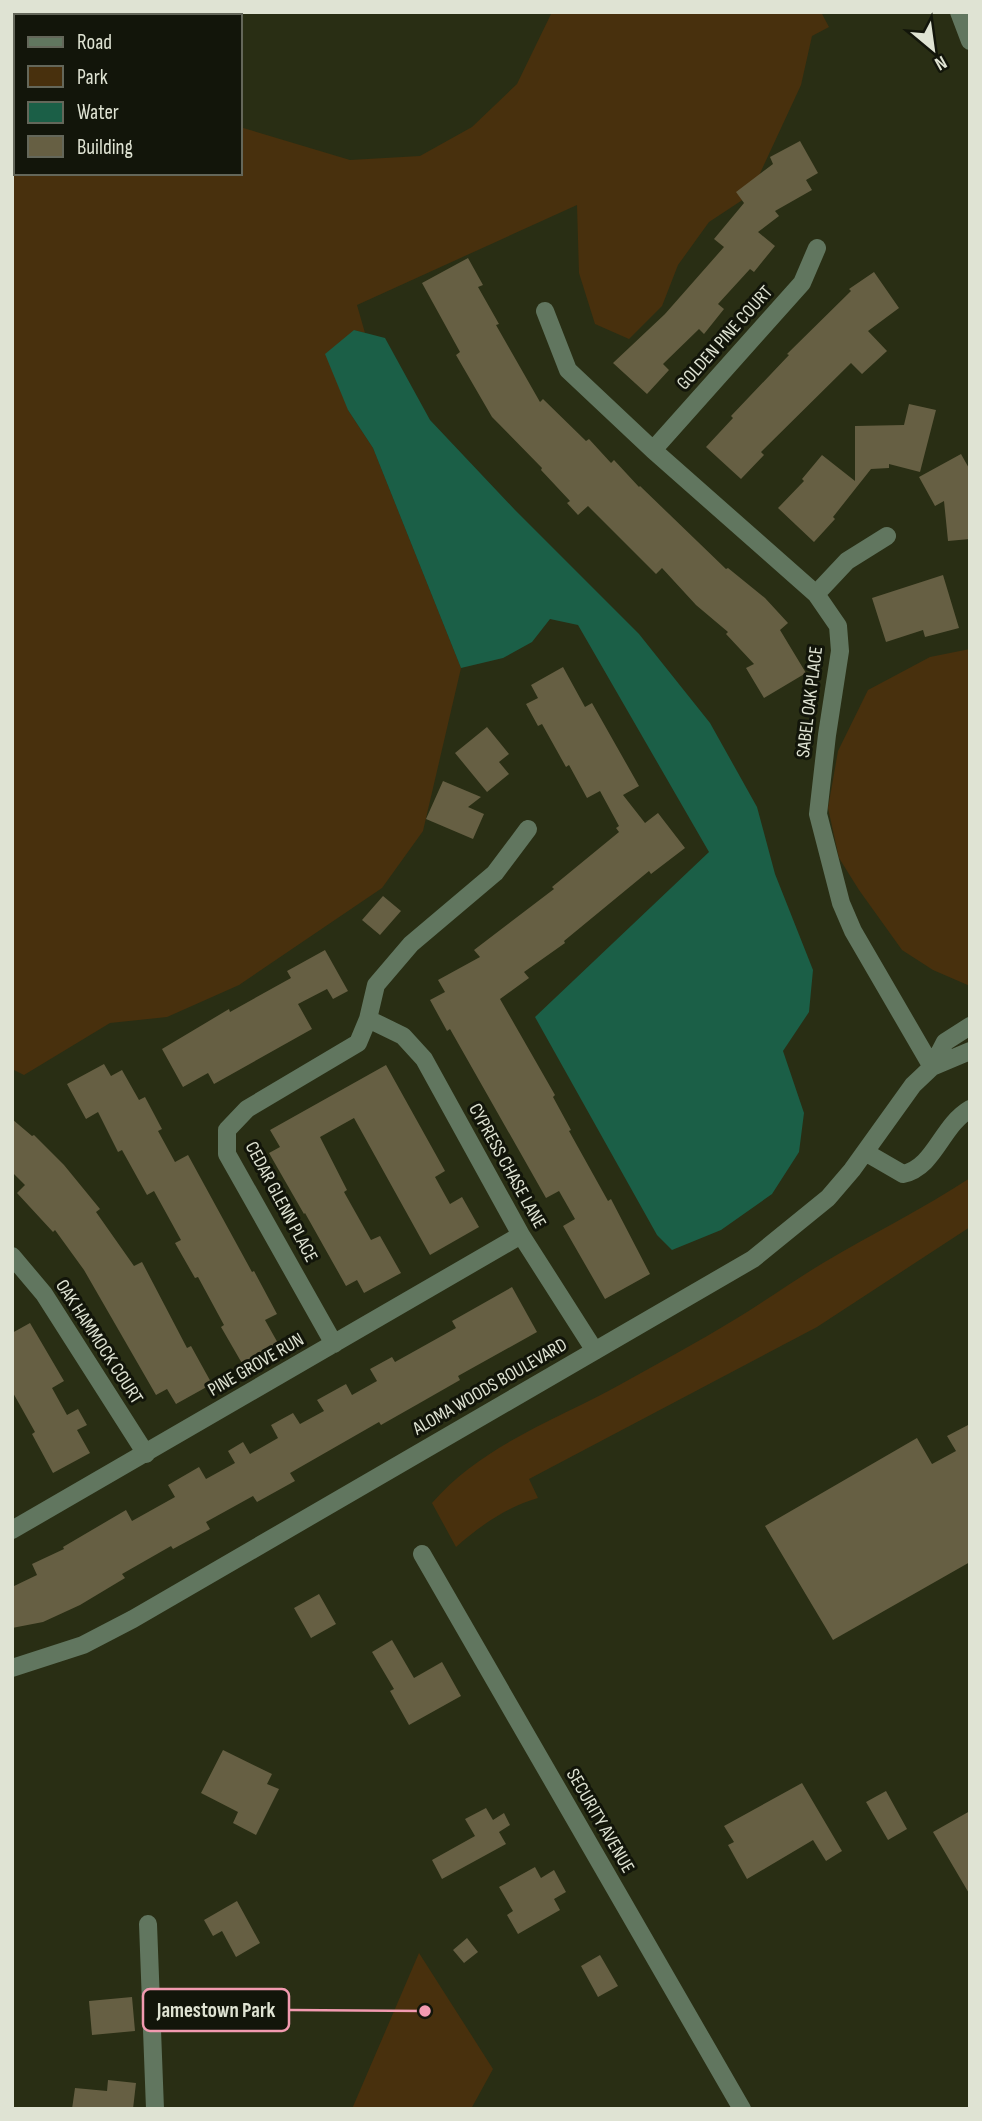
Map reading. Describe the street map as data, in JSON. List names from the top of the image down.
{
  "streets": {
    "street": [
      "GOLDEN PINE COURT",
      "SABEL OAK PLACE",
      "CYPRESS CHASE LANE",
      "CEDAR GLENN PLACE",
      "OAK HAMMOCK COURT",
      "PINE GROVE RUN",
      "ALOMA WOODS BOULEVARD",
      "SECURITY AVENUE"
    ]
  },
  "crossings": [
    ["GOLDEN PINE COURT", "SABEL OAK PLACE"],
    ["SABEL OAK PLACE", "ALOMA WOODS BOULEVARD"],
    ["CYPRESS CHASE LANE", "CEDAR GLENN PLACE"],
    ["CYPRESS CHASE LANE", "PINE GROVE RUN"],
    ["CYPRESS CHASE LANE", "ALOMA WOODS BOULEVARD"],
    ["CEDAR GLENN PLACE", "PINE GROVE RUN"],
    ["OAK HAMMOCK COURT", "PINE GROVE RUN"]
  ],
  "places": ["Jamestown Park"],
  "legend": [
    "Road",
    "Park",
    "Water",
    "Building"
  ],
  "north": "bottom right"
}
